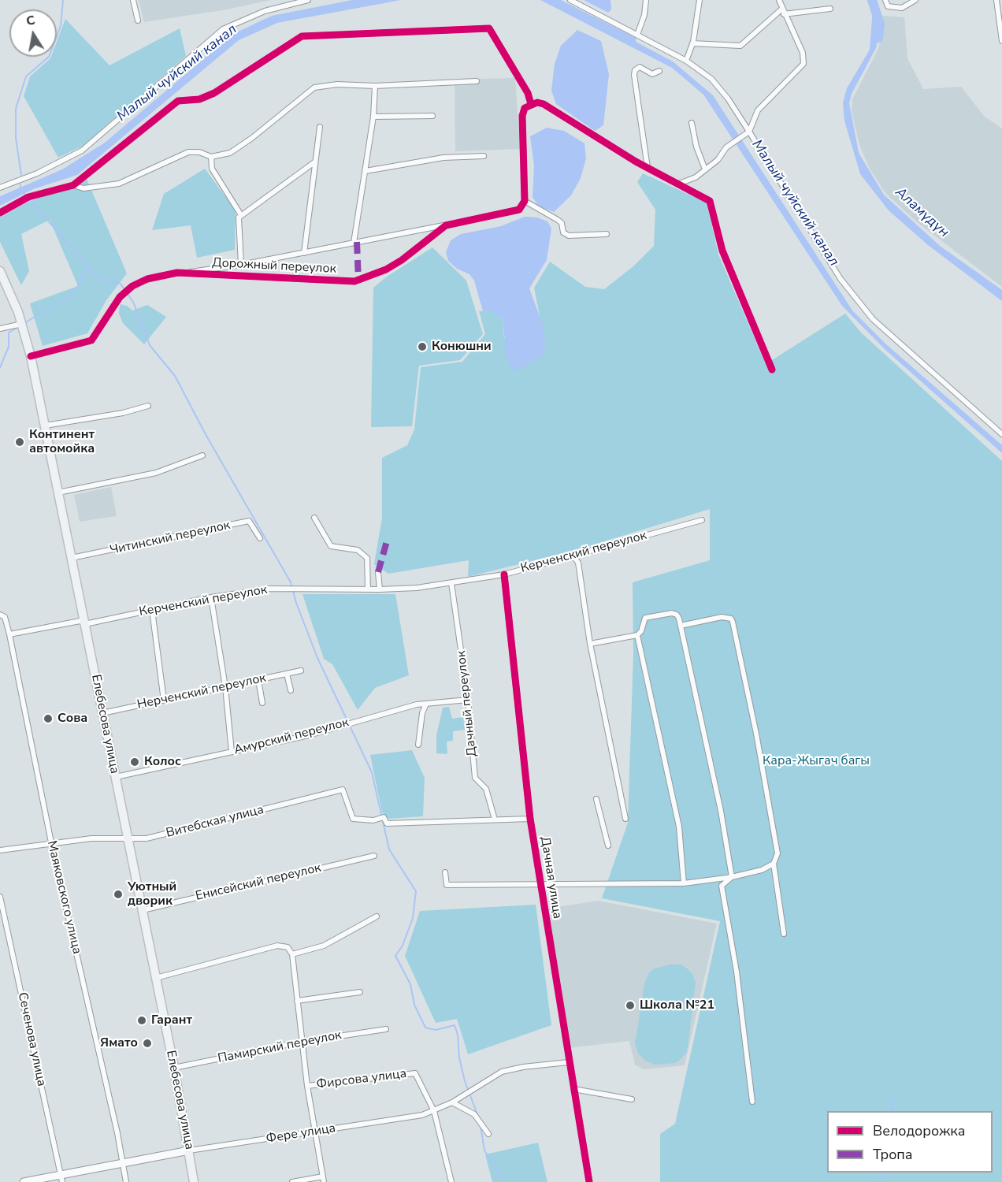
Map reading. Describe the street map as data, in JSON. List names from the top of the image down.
{
  "streets": {
    "main road": ["Елебесова улица"],
    "street": [
      "Дорожный переулок",
      "Читинский переулок",
      "Керченский переулок",
      "Нерченский переулок",
      "Дачный переулок",
      "Амурский переулок",
      "Витебская улица",
      "Дачная улица",
      "Енисейский переулок",
      "Маяковского улица",
      "Сеченова улица",
      "Памирский переулок",
      "Фирсова улица",
      "Фере улица"
    ]
  },
  "crossings": [
    ["Дорожный переулок", "Елебесова улица"],
    ["Читинский переулок", "Елебесова улица"],
    ["Керченский переулок", "Дачный переулок"],
    ["Керченский переулок", "Елебесова улица"],
    ["Керченский переулок", "Дачная улица"],
    ["Керченский переулок", "Маяковского улица"],
    ["Нерченский переулок", "Елебесова улица"],
    ["Дачный переулок", "Амурский переулок"],
    ["Дачный переулок", "Витебская улица"],
    ["Елебесова улица", "Амурский переулок"],
    ["Елебесова улица", "Витебская улица"],
    ["Елебесова улица", "Енисейский переулок"],
    ["Елебесова улица", "Памирский переулок"],
    ["Елебесова улица", "Фирсова улица"],
    ["Елебесова улица", "Фере улица"],
    ["Витебская улица", "Маяковского улица"],
    ["Дачная улица", "Фере улица"],
    ["Маяковского улица", "Фере улица"],
    ["Сеченова улица", "Фере улица"],
    ["Памирский переулок", "Фирсова улица"],
    ["Фирсова улица", "Фере улица"]
  ],
  "water": ["Малый чуйский канал", "Аламүдүн"],
  "parks": ["Кара-Жыгач багы"],
  "places": [
    "Конюшни",
    "Континент автомойка",
    "Сова",
    "Колос",
    "Уютный дворик",
    "Школа №21",
    "Гарант",
    "Ямато"
  ],
  "legend": ["Велодорожка", "Тропа"],
  "north": "top"
}
